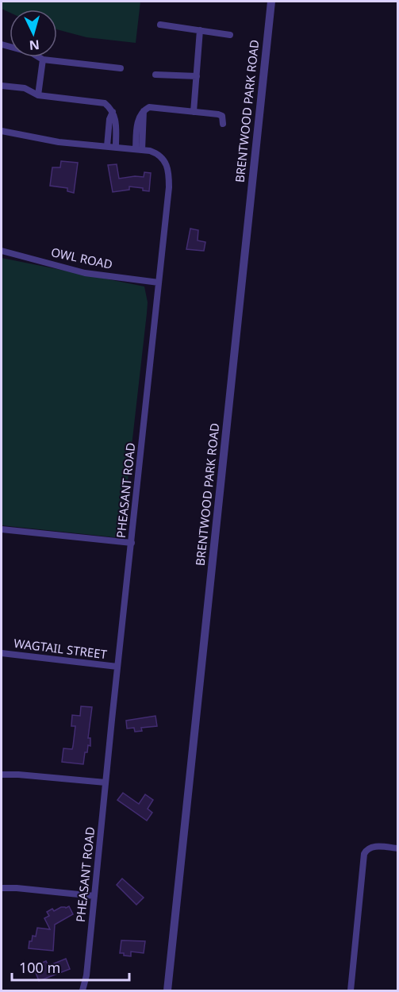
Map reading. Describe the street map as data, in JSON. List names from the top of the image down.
{
  "streets": {
    "street": [
      "BRENTWOOD PARK ROAD",
      "OWL ROAD",
      "PHEASANT ROAD",
      "WAGTAIL STREET"
    ]
  },
  "crossings": [
    ["OWL ROAD", "PHEASANT ROAD"],
    ["PHEASANT ROAD", "WAGTAIL STREET"]
  ],
  "scale_bar": "100 m",
  "north": "bottom"
}
